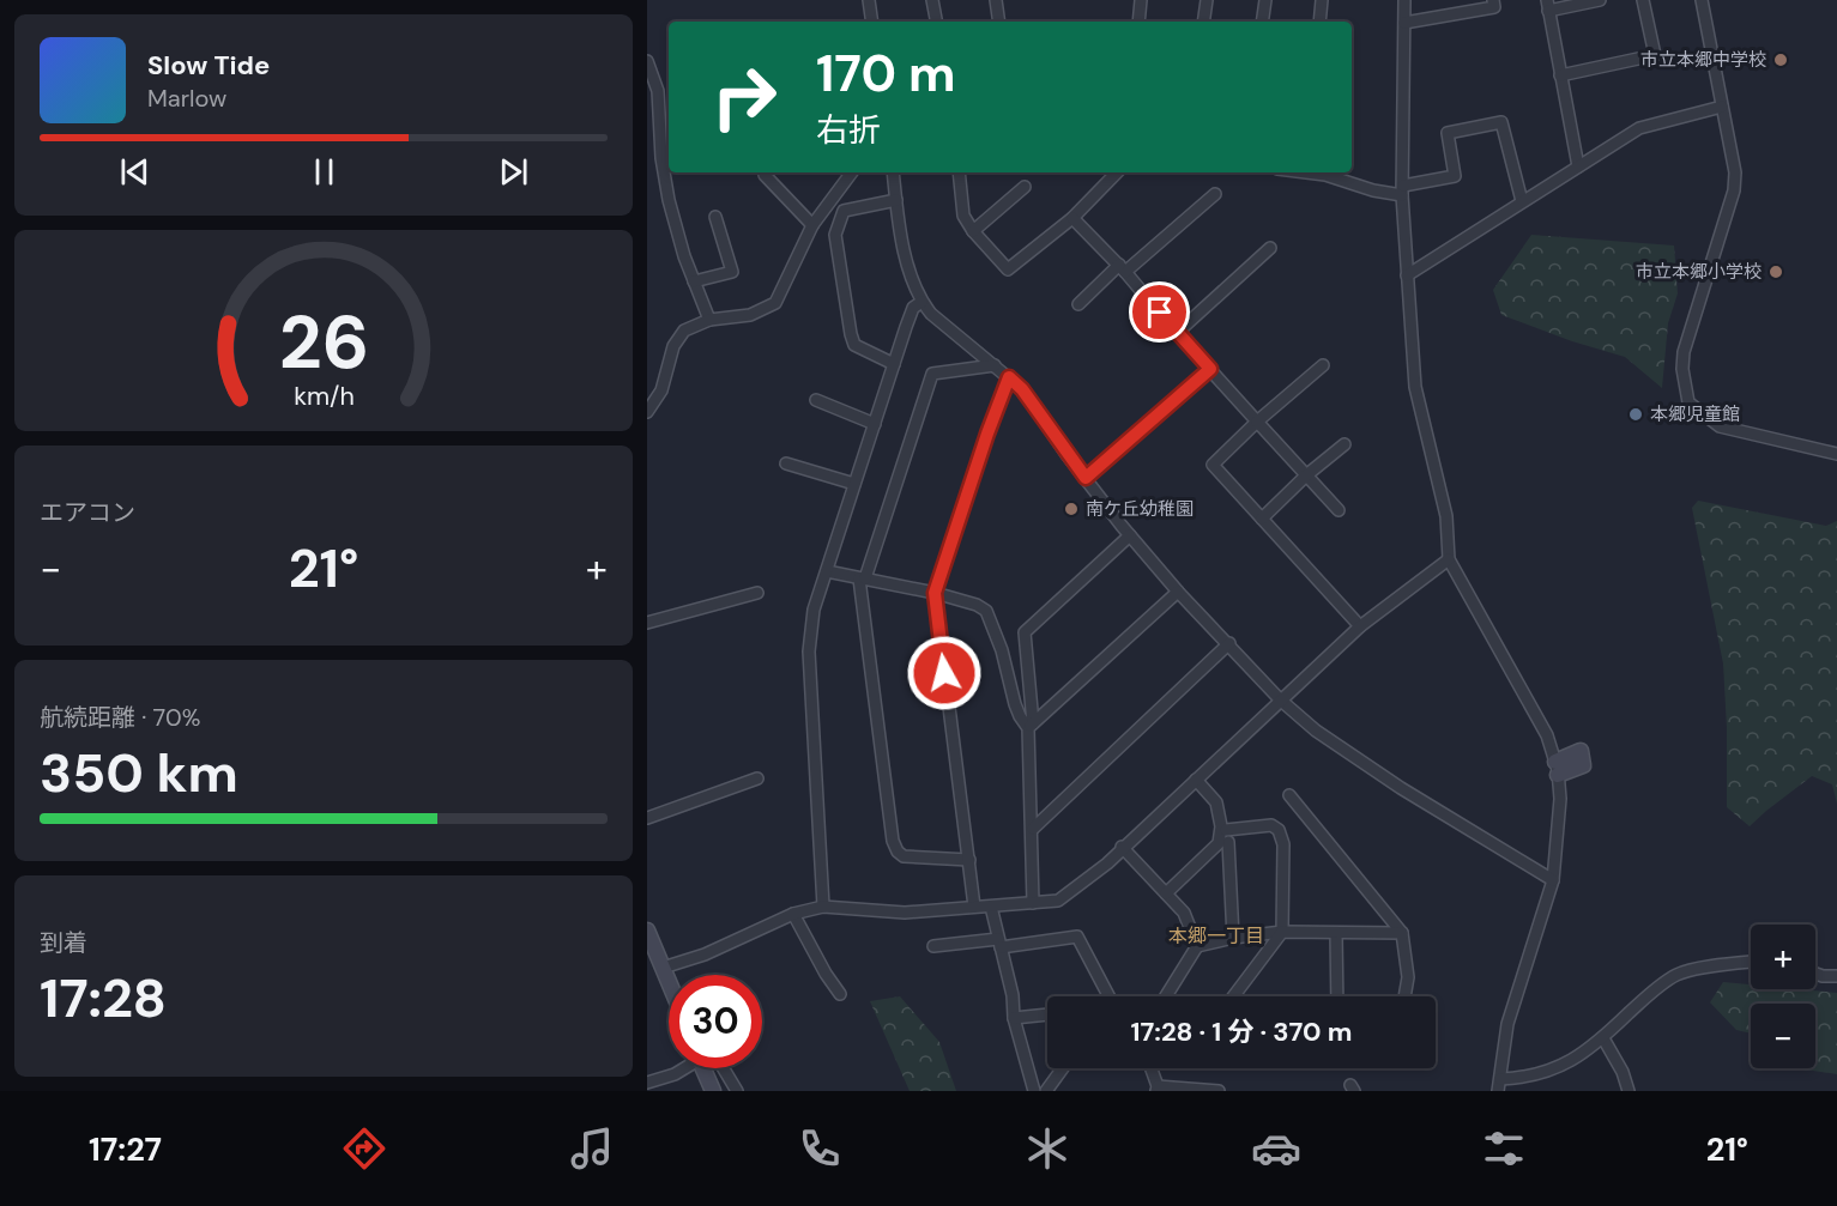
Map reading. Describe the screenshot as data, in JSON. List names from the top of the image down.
{
  "districts": ["本郷一丁目"],
  "places": [
    "市立本郷中学校",
    "市立本郷小学校",
    "本郷児童館",
    "南ケ丘幼稚園"
  ],
  "page": {
    "turn": ["170 m", "右折"],
    "song": ["Slow Tide", "Marlow"],
    "tile": [
      "エアコン",
      ["航続距離 · 70%", "350 km"],
      ["到着", "17:28"]
    ],
    "heat": ["−", "21°", "+"],
    "map_buttons": ["+", "−"],
    "limit": "30",
    "trip": "17:28 · 1 分 · 370 m",
    "tabs": ["17:27", "21°"],
    "gauge": ["26", "km/h"]
  }
}
